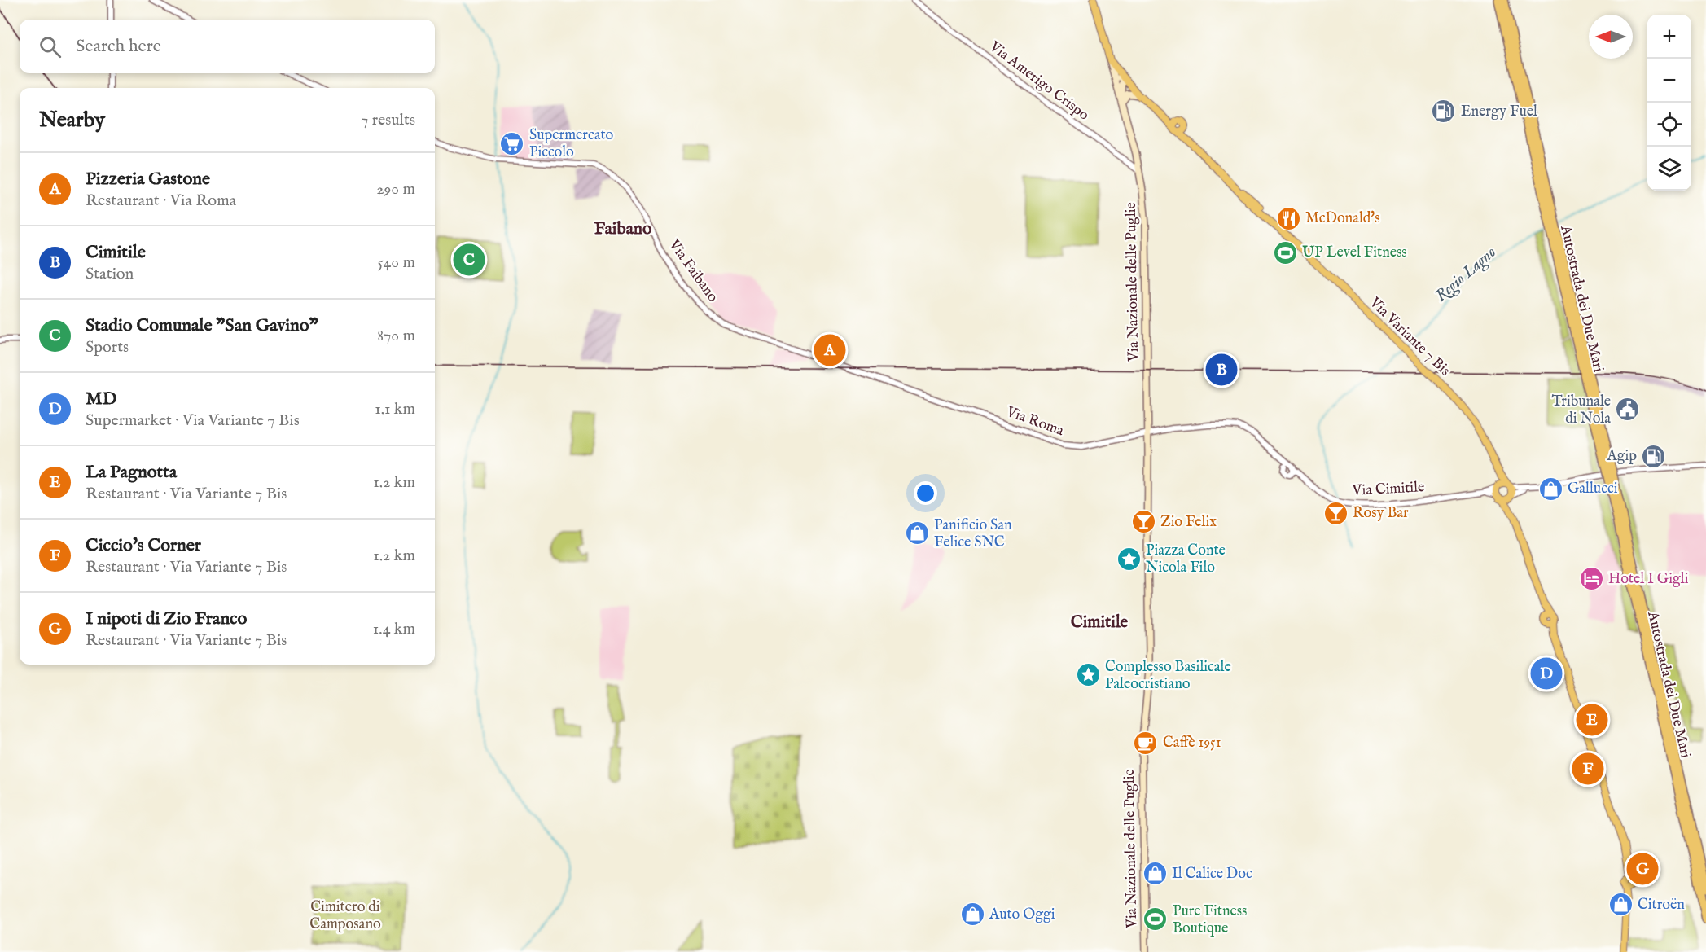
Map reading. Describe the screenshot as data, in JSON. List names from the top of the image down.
{
  "streets": {
    "highway": ["Autostrada dei Due Mari"],
    "main road": ["Via Nazionale delle Puglie", "Via Variante 7 Bis"],
    "street": [
      "Via Amerigo Crispo",
      "Via Faibano",
      "Via Roma",
      "Via Cimitile"
    ]
  },
  "crossings": [
    ["Via Amerigo Crispo", "Via Nazionale delle Puglie"],
    ["Via Faibano", "Via Roma"],
    ["Via Nazionale delle Puglie", "Via Variante 7 Bis"],
    ["Via Nazionale delle Puglie", "Via Roma"],
    ["Via Variante 7 Bis", "Via Cimitile"],
    ["Via Roma", "Via Cimitile"]
  ],
  "districts": ["Faibano", "Cimitile"],
  "water": ["Regio Lagno"],
  "parks": ["Cimitero di Camposano"],
  "places": {
    "fuel station": ["Energy Fuel", "Agip"],
    "supermarket": ["Supermercato Piccolo"],
    "restaurant": ["McDonald's"],
    "sports": ["UP Level Fitness", "Pure Fitness Boutique"],
    "public building": ["Tribunale di Nola"],
    "shop": [
      "Gallucci",
      "Panificio San Felice SNC",
      "Il Calice Doc",
      "Citroën",
      "Auto Oggi"
    ],
    "bar": ["Rosy Bar", "Zio Felix"],
    "place": ["Piazza Conte Nicola Filo", "Complesso Basilicale Paleocristiano"],
    "hotel": ["Hotel I Gigli"],
    "cafe": ["Caffè 1951"]
  },
  "north": "left",
  "page": {
    "map_buttons": ["+", "−"],
    "search": "Search here",
    "heading": ["Nearby", "7 results"],
    "list": [
      {
        "mark": "A",
        "name": "Pizzeria Gastone",
        "note": "Restaurant · Via Roma",
        "value": "290 m"
      },
      {
        "mark": "B",
        "name": "Cimitile",
        "note": "Station",
        "value": "540 m"
      },
      {
        "mark": "C",
        "name": "Stadio Comunale \"San Gavino\"",
        "note": "Sports",
        "value": "870 m"
      },
      {
        "mark": "D",
        "name": "MD",
        "note": "Supermarket · Via Variante 7 Bis",
        "value": "1.1 km"
      },
      {
        "mark": "E",
        "name": "La Pagnotta",
        "note": "Restaurant · Via Variante 7 Bis",
        "value": "1.2 km"
      },
      {
        "mark": "F",
        "name": "Ciccio's Corner",
        "note": "Restaurant · Via Variante 7 Bis",
        "value": "1.2 km"
      },
      {
        "mark": "G",
        "name": "I nipoti di Zio Franco",
        "note": "Restaurant · Via Variante 7 Bis",
        "value": "1.4 km"
      }
    ],
    "pins": [
      "C",
      "A",
      "B",
      "D",
      "E",
      "F",
      "G"
    ]
  }
}
